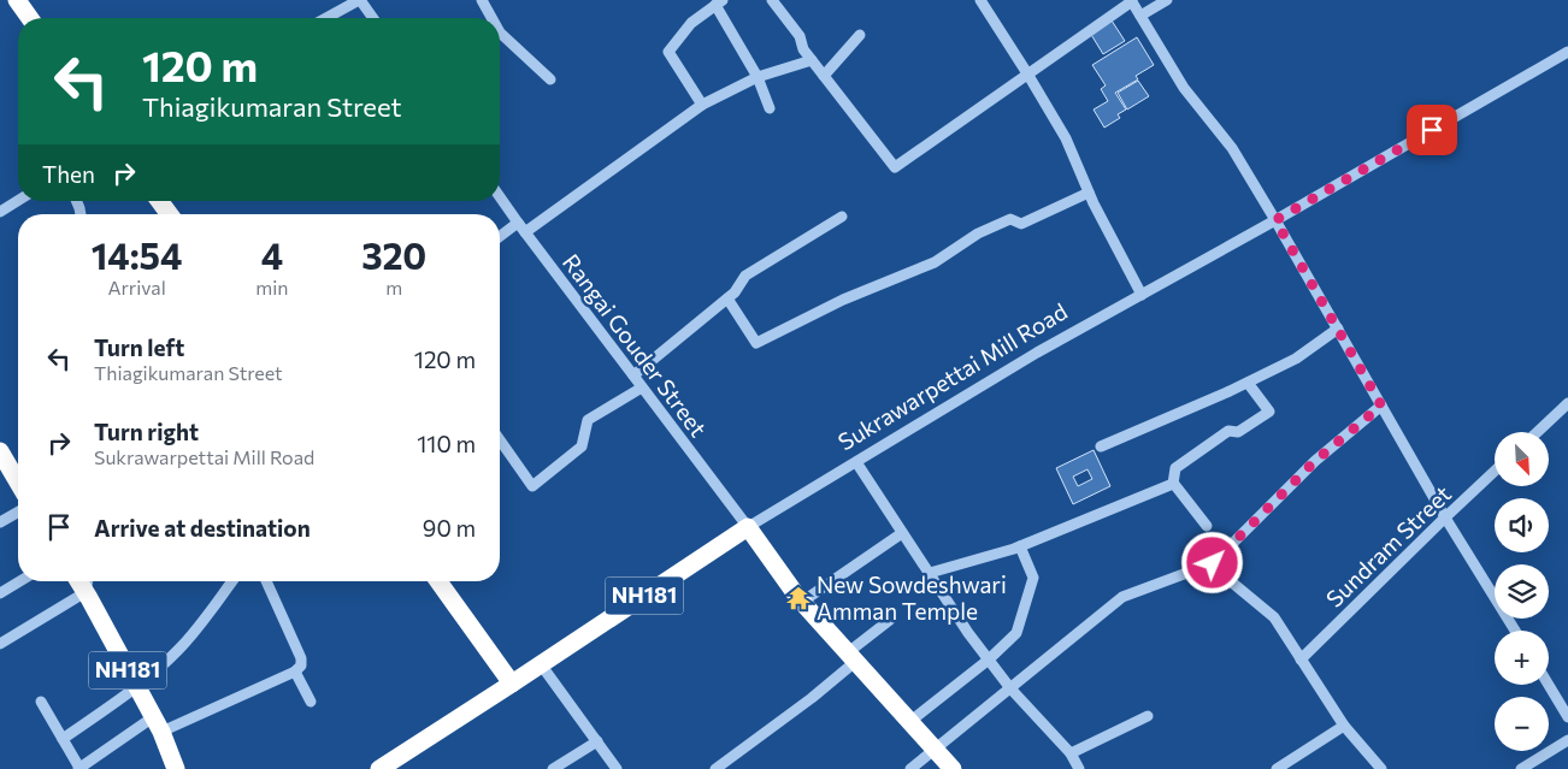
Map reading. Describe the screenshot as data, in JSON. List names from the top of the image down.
{
  "streets": {
    "highway": ["Sukrawarpettai Mill Road", "NH181"],
    "street": ["Rangai Gouder Street", "Sundram Street"]
  },
  "crossings": [
    ["Rangai Gouder Street", "Sukrawarpettai Mill Road"]
  ],
  "places": {
    "temple": ["New Sowdeshwari Amman Temple"]
  },
  "north": "bottom right",
  "page": {
    "turn": ["120 m", "Thiagikumaran Street"],
    "then": "Then",
    "eta": [
      "14:54",
      "Arrival",
      "4",
      "min",
      "320",
      "m"
    ],
    "list": [
      {
        "name": "Turn left",
        "note": "Thiagikumaran Street",
        "value": "120 m"
      },
      {
        "name": "Turn right",
        "note": "Sukrawarpettai Mill Road",
        "value": "110 m"
      },
      {
        "name": "Arrive at destination",
        "value": "90 m"
      }
    ],
    "map_buttons": ["+", "−"]
  }
}
